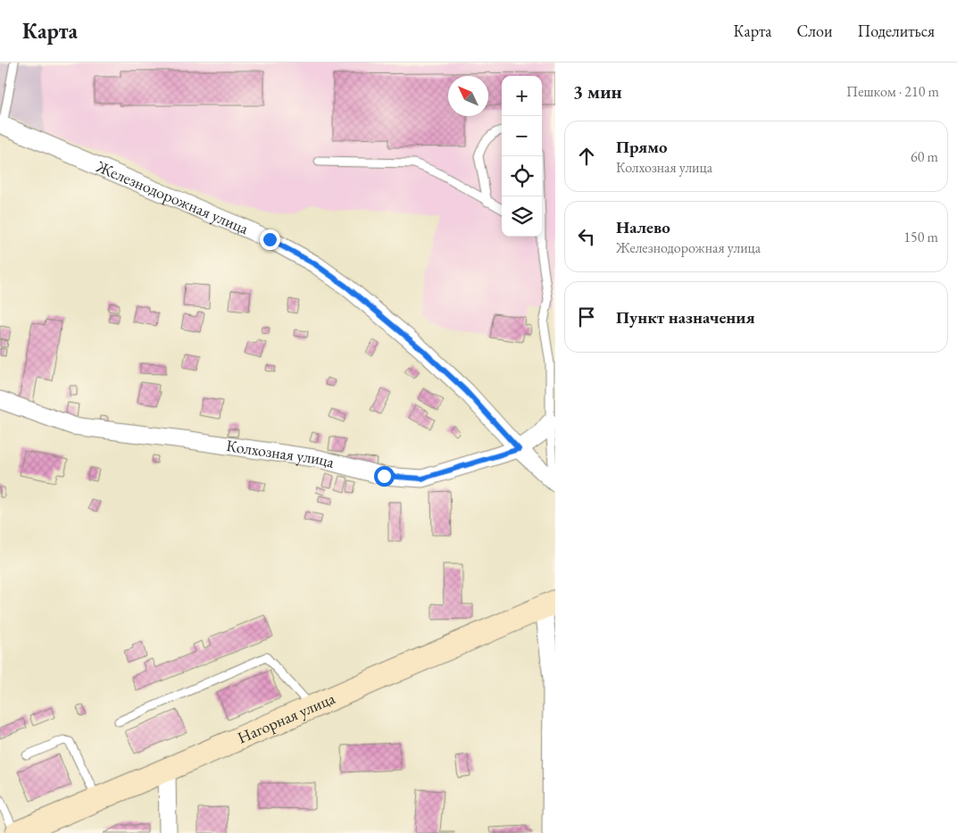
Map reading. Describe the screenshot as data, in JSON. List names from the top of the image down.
{
  "streets": {
    "main road": ["Нагорная улица"],
    "street": ["Железнодорожная улица", "Колхозная улица"]
  },
  "crossings": [
    ["Железнодорожная улица", "Колхозная улица"]
  ],
  "north": "top left",
  "page": {
    "header": "Карта",
    "nav": ["Карта", "Слои", "Поделиться"],
    "heading": ["3 мин", "Пешком · 210 m"],
    "map_buttons": ["+", "−"],
    "list": [
      ["Прямо", "Колхозная улица", "60 m"],
      ["Налево", "Железнодорожная улица", "150 m"],
      "Пункт назначения"
    ]
  }
}
